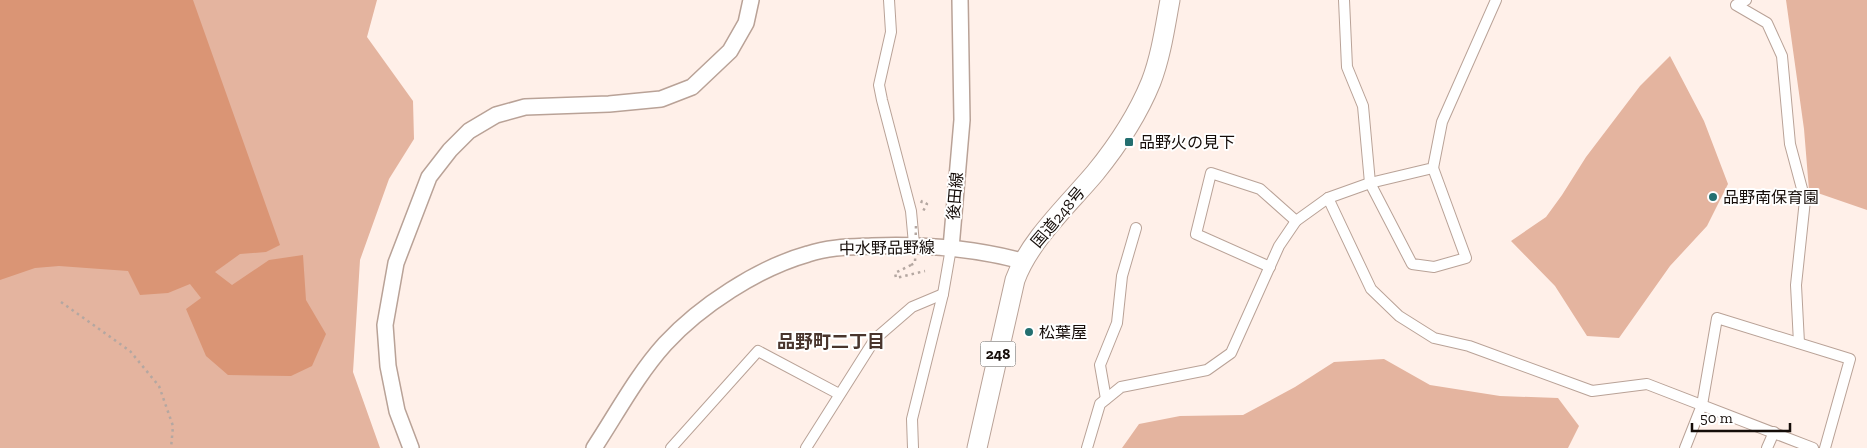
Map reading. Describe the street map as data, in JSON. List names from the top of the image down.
{
  "streets": {
    "highway": ["国道248号", "248"],
    "street": ["後田線", "中水野品野線"]
  },
  "crossings": [
    ["後田線", "中水野品野線"],
    ["国道248号", "中水野品野線"]
  ],
  "districts": ["品野町二丁目"],
  "places": {
    "transit": ["品野火の見下"],
    "other": ["品野南保育園", "松葉屋"]
  },
  "scale_bar": "50 m"
}
